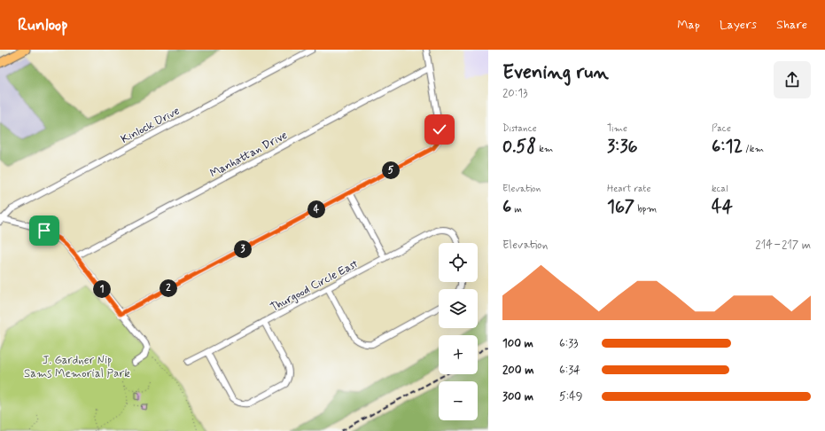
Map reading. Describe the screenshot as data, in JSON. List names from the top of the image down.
{
  "streets": {
    "street": ["Kinlock Drive", "Manhattan Drive", "Thurgood Circle East"]
  },
  "parks": ["J. Gardner Nip Sams Memorial Park"],
  "page": {
    "header": "Runloop",
    "nav": ["Map", "Layers", "Share"],
    "heading": ["Evening run", "20:13"],
    "stats": [
      ["Distance", "0.58 km"],
      ["Time", "3:36"],
      ["Pace", "6:12 /km"],
      ["Elevation", "6 m"],
      ["Heart rate", "167 bpm"],
      ["kcal", "44"]
    ],
    "pins": [
      "5",
      "4",
      "3",
      "2",
      "1"
    ],
    "chart": ["Elevation", "214–217 m"],
    "map_buttons": ["+", "−"],
    "list": [
      {
        "name": "100 m",
        "note": "6:33"
      },
      {
        "name": "200 m",
        "note": "6:34"
      },
      {
        "name": "300 m",
        "note": "5:49"
      }
    ]
  }
}
